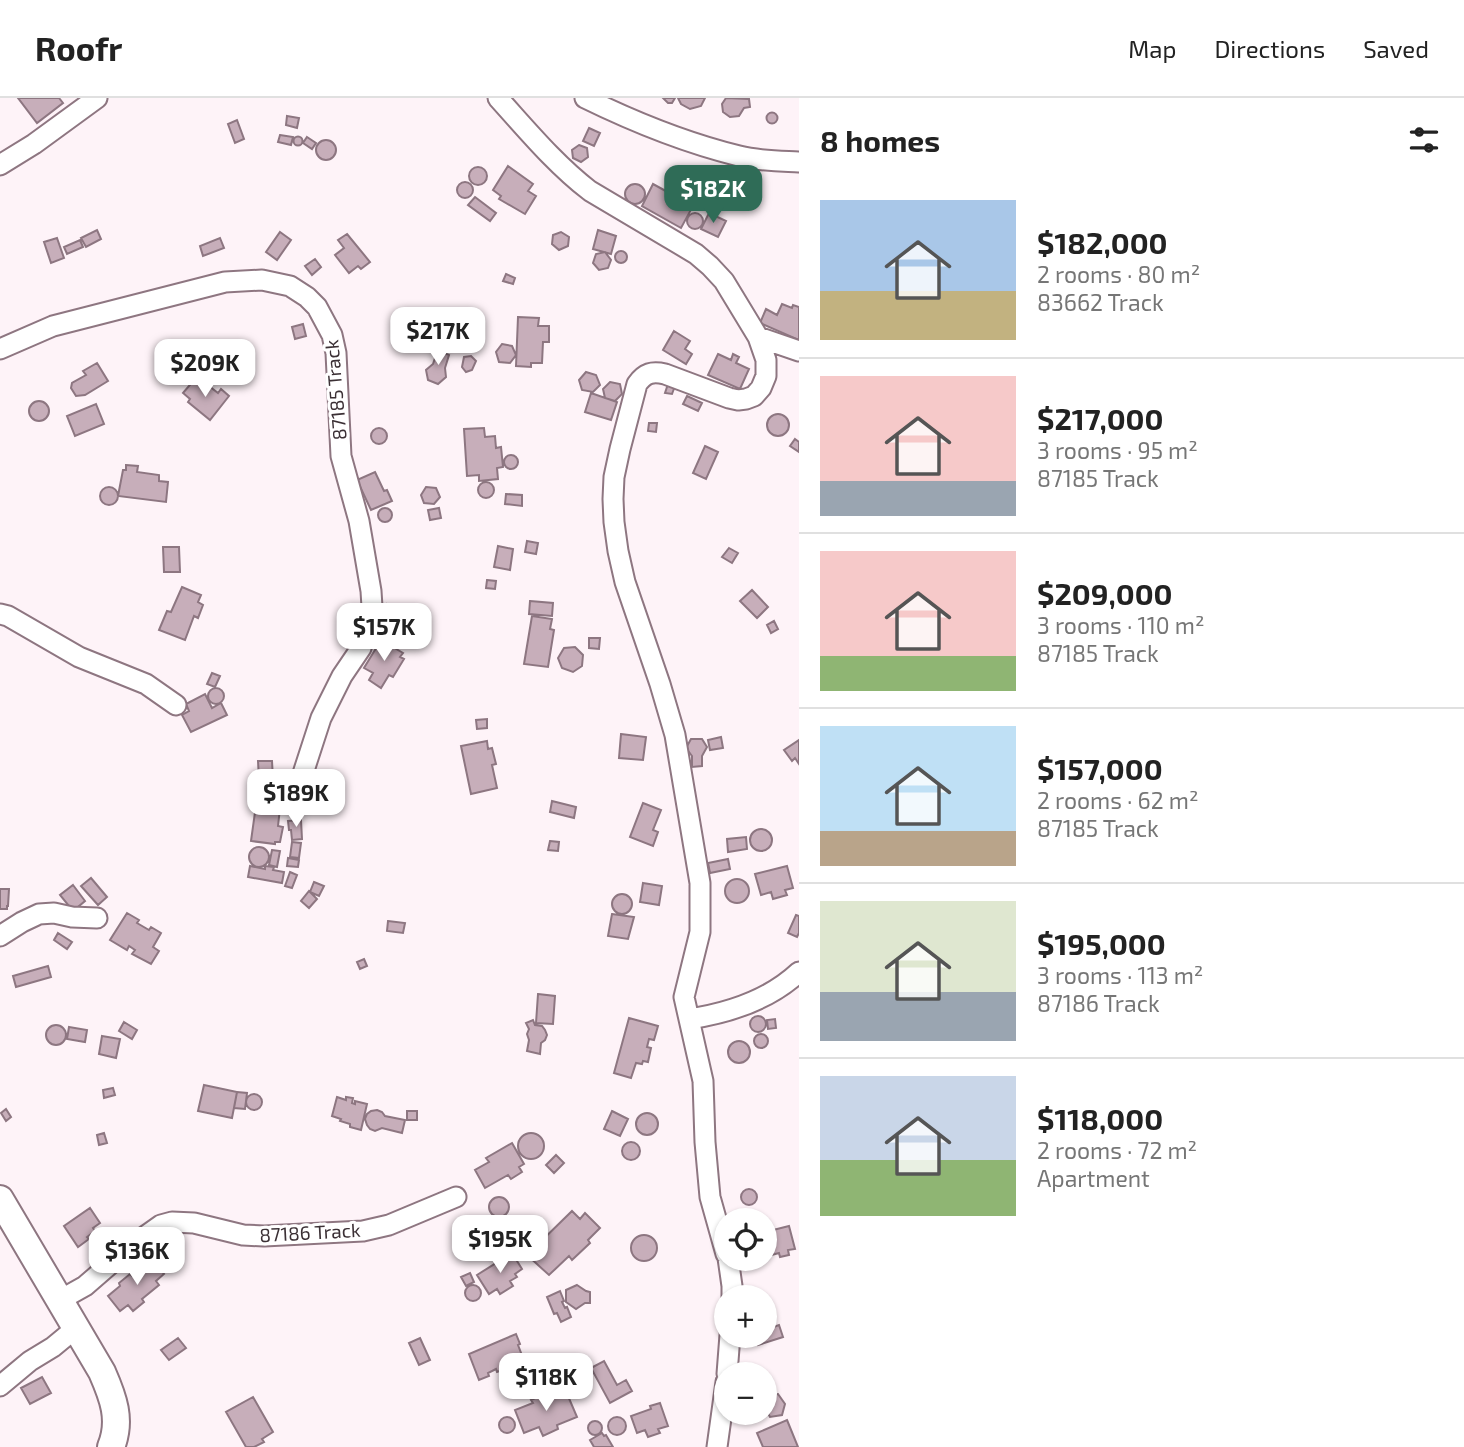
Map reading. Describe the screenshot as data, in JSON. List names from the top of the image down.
{
  "streets": {
    "street": ["87185 Track", "87186 Track"]
  },
  "page": {
    "header": "Roofr",
    "nav": ["Map", "Directions", "Saved"],
    "heading": "8 homes",
    "price": [
      "$182K",
      "$217K",
      "$209K",
      "$157K",
      "$189K",
      "$195K",
      "$136K",
      "$118K"
    ],
    "list": [
      {
        "name": "$182,000",
        "note": "2 rooms · 80 m² · 83662 Track"
      },
      {
        "name": "$217,000",
        "note": "3 rooms · 95 m² · 87185 Track"
      },
      {
        "name": "$209,000",
        "note": "3 rooms · 110 m² · 87185 Track"
      },
      {
        "name": "$157,000",
        "note": "2 rooms · 62 m² · 87185 Track"
      },
      {
        "name": "$195,000",
        "note": "3 rooms · 113 m² · 87186 Track"
      },
      {
        "name": "$118,000",
        "note": "2 rooms · 72 m² · Apartment"
      }
    ],
    "map_buttons": ["+", "−"]
  }
}
